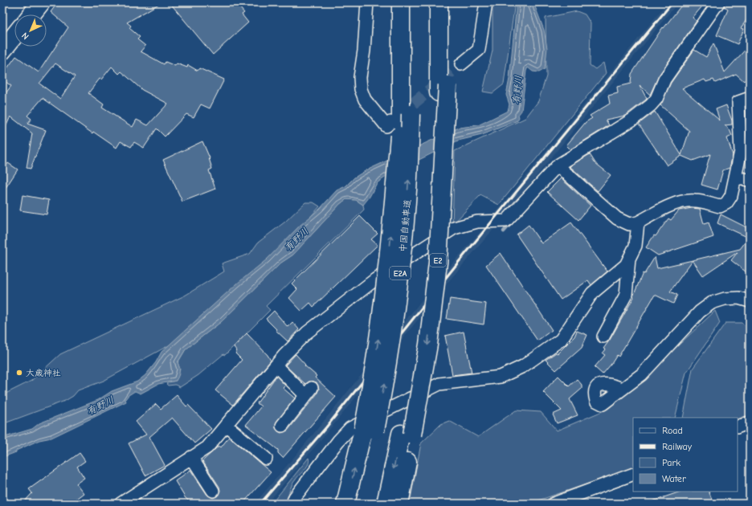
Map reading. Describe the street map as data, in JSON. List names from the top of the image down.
{
  "streets": {
    "main road": ["中国自動車道", "E2A"]
  },
  "water": ["有野川"],
  "places": ["大歳神社"],
  "legend": [
    "Road",
    "Railway",
    "Park",
    "Water"
  ],
  "north": "bottom left"
}
